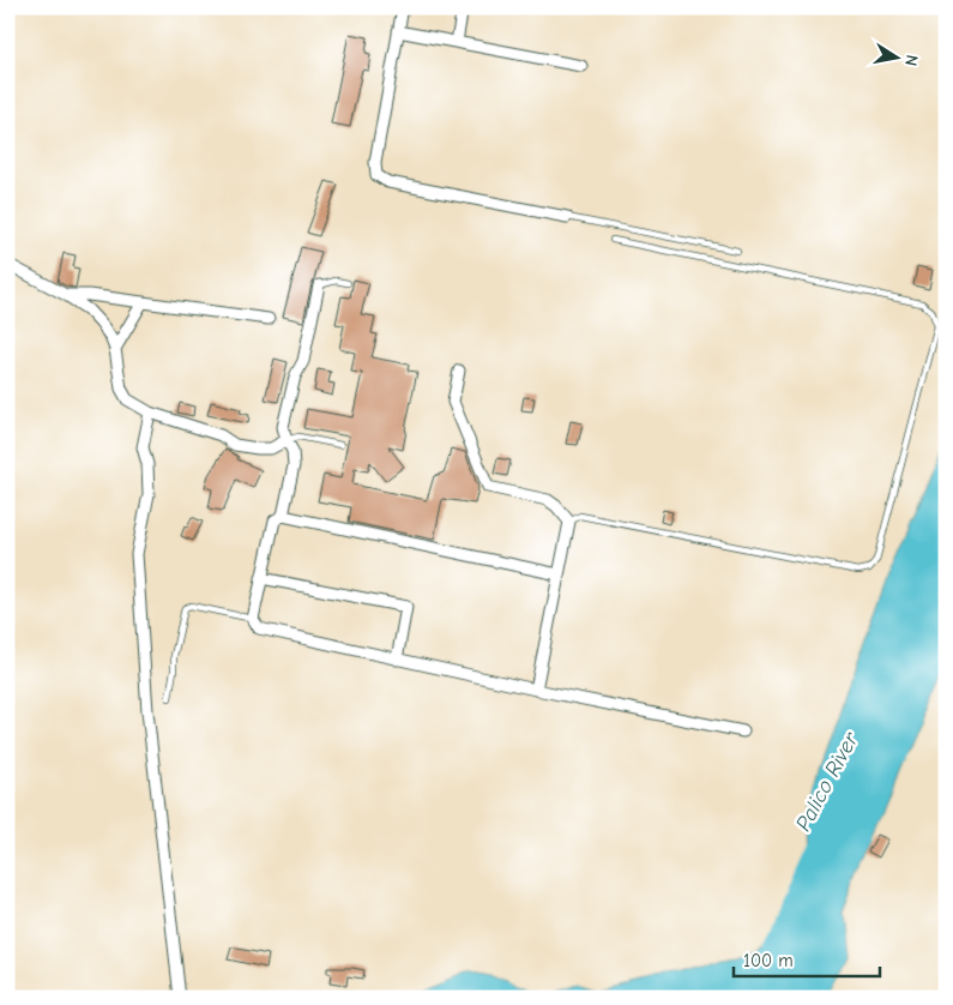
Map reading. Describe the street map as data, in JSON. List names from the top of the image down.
{
  "water": ["Palico River"],
  "scale_bar": "100 m",
  "north": "right"
}
